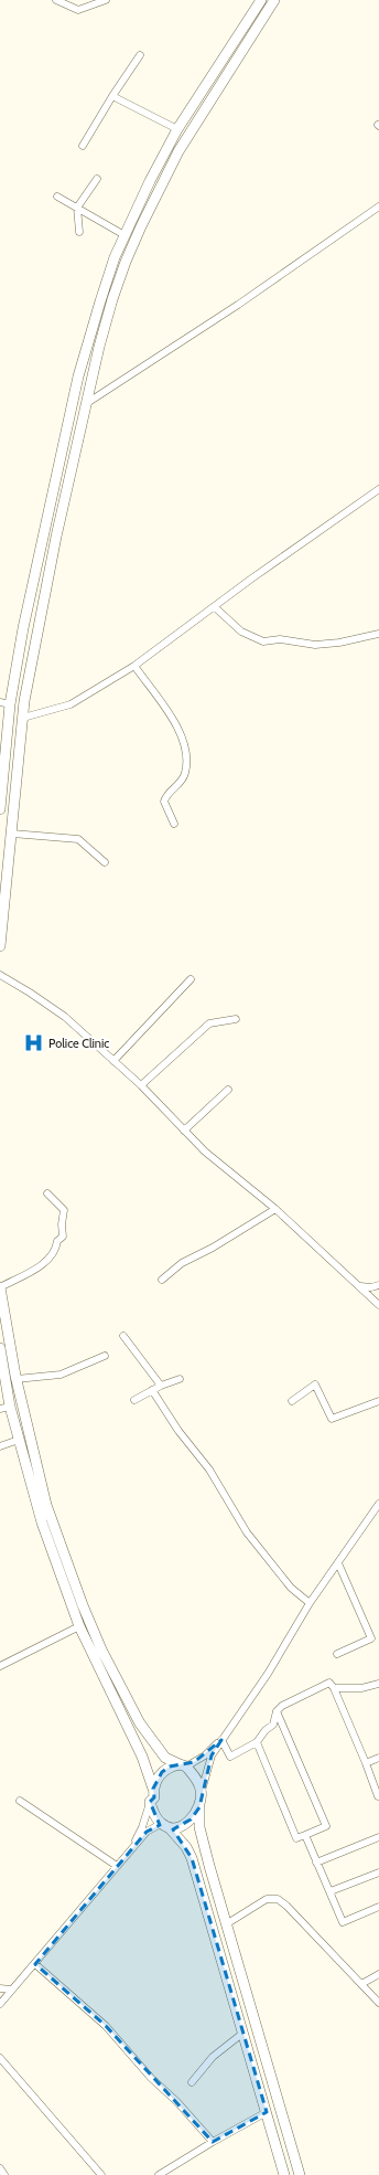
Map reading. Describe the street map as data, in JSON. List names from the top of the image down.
{
  "places": {
    "hospital": ["Police Clinic"]
  }
}
